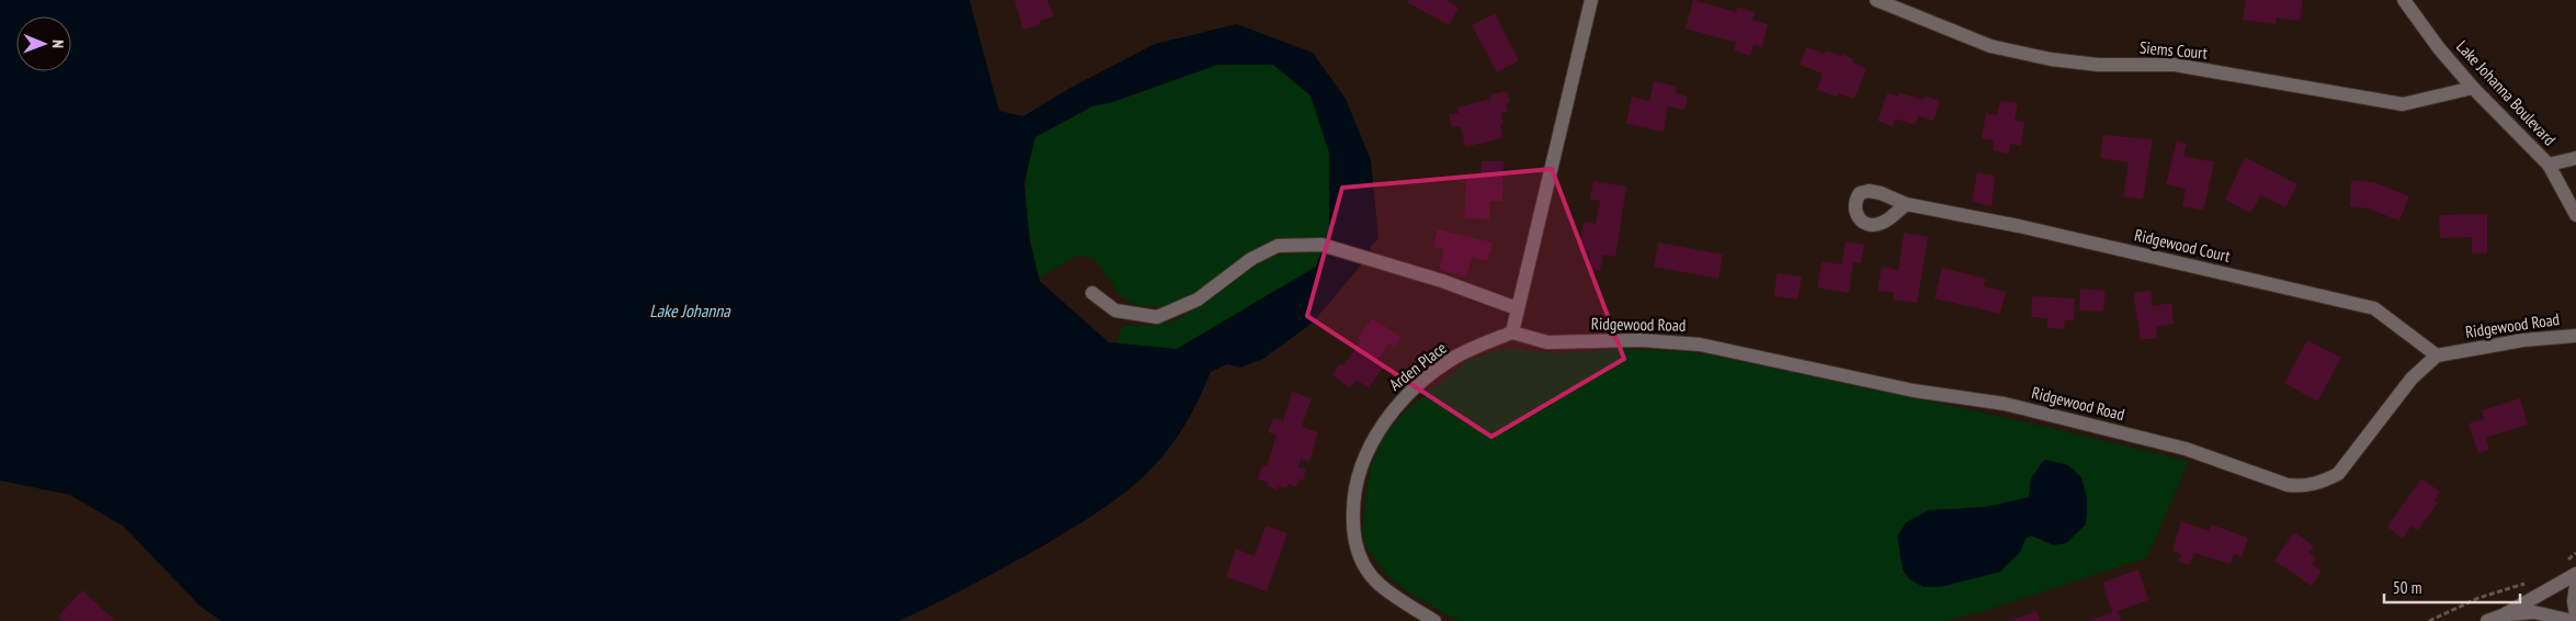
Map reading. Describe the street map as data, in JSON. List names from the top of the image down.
{
  "streets": {
    "street": [
      "Siems Court",
      "Lake Johanna Boulevard",
      "Ridgewood Court",
      "Ridgewood Road",
      "Arden Place"
    ]
  },
  "crossings": [
    ["Siems Court", "Lake Johanna Boulevard"],
    ["Ridgewood Court", "Ridgewood Road"],
    ["Ridgewood Road", "Arden Place"]
  ],
  "water": ["Lake Johanna"],
  "scale_bar": "50 m",
  "north": "right"
}
